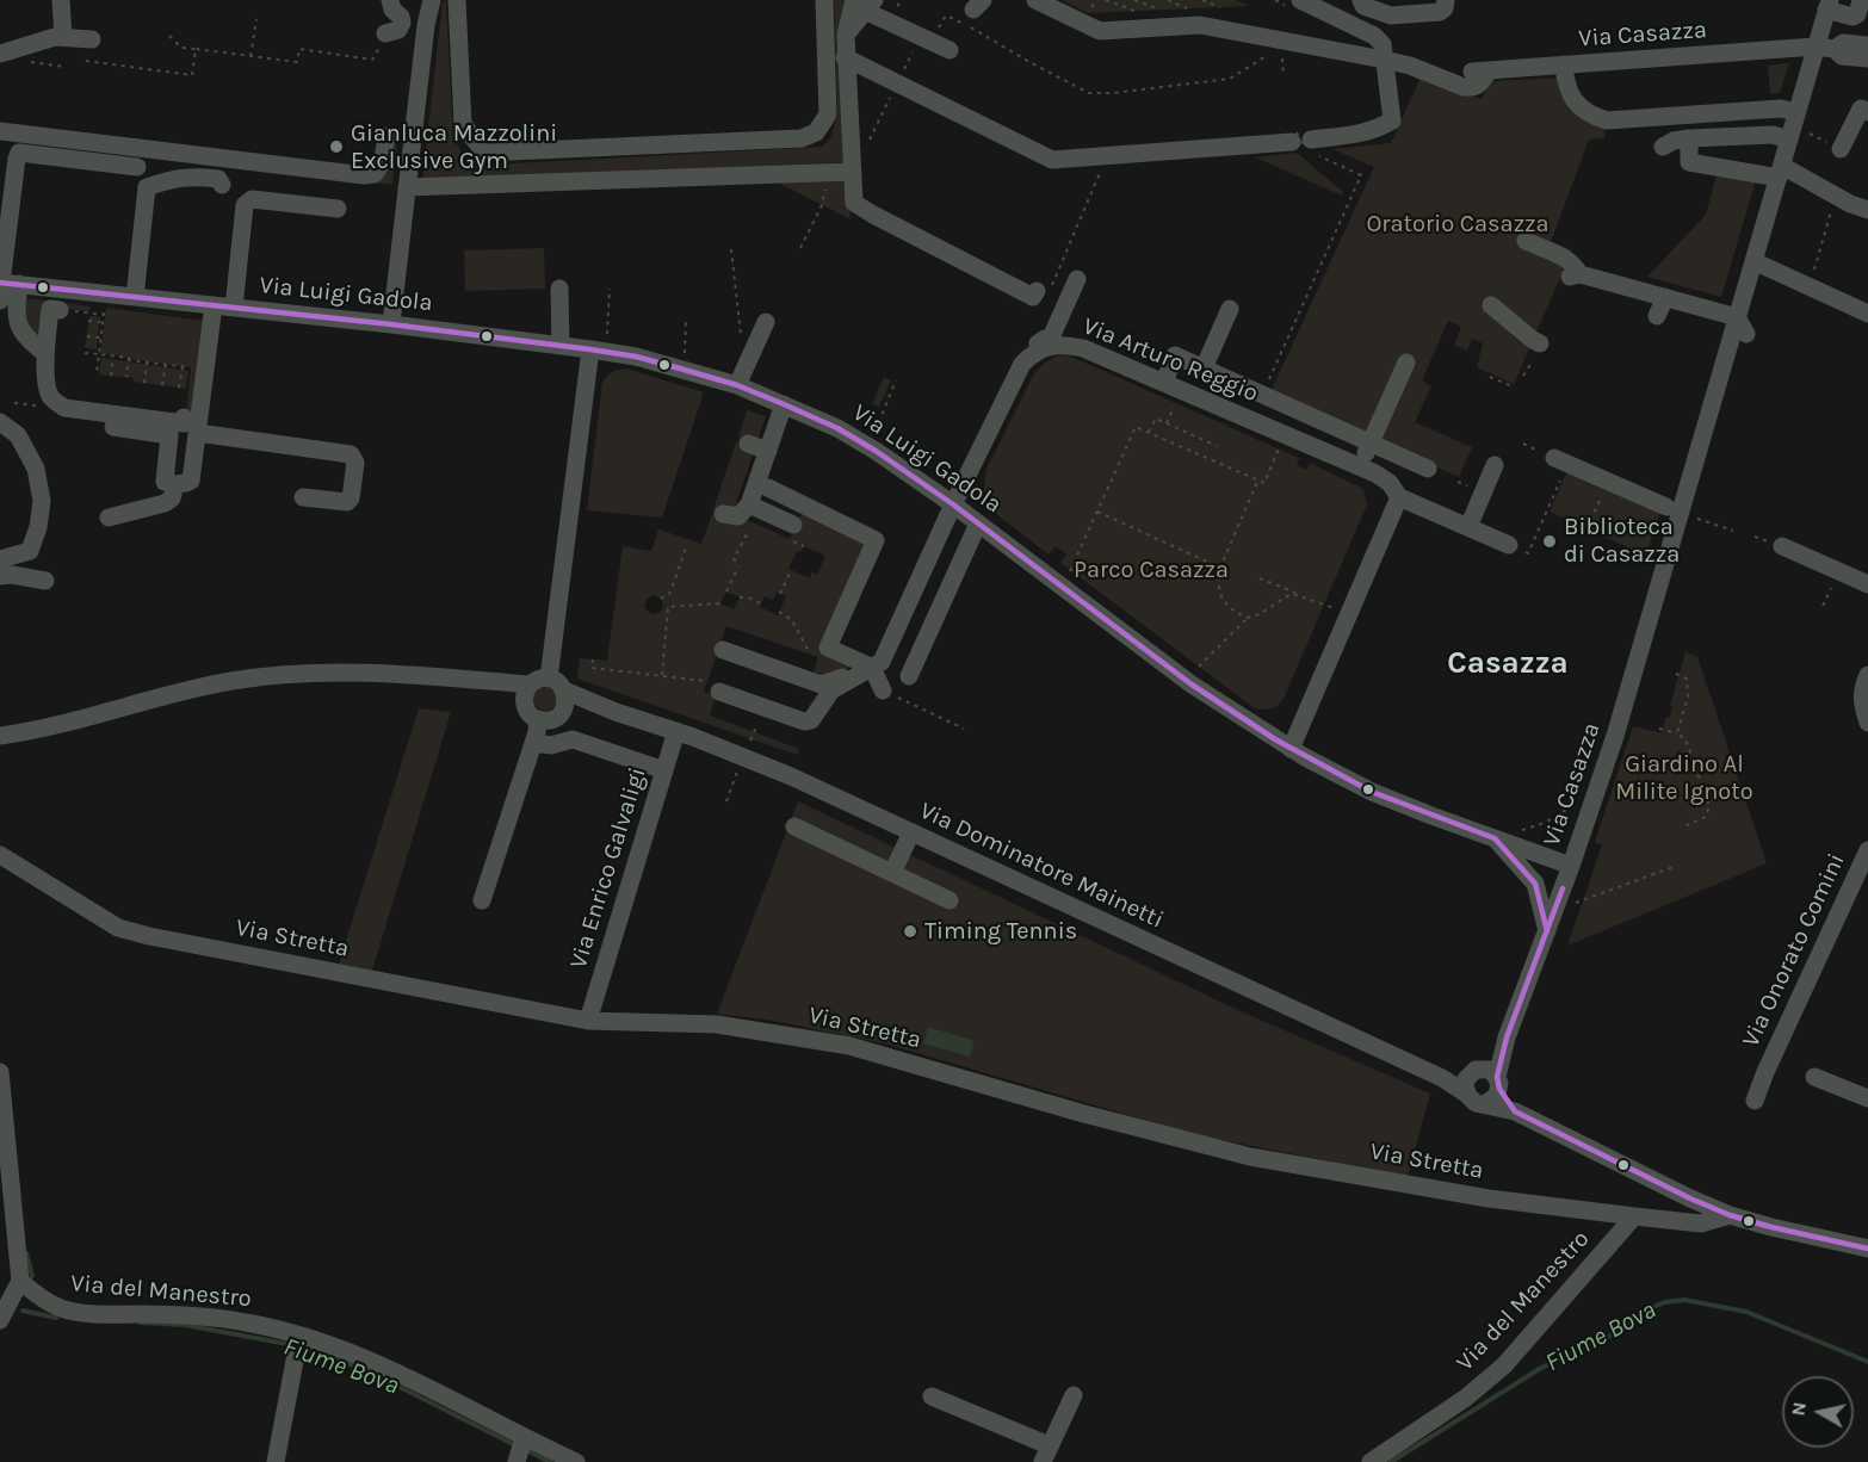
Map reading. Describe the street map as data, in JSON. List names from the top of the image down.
{
  "streets": {
    "street": [
      "Via Casazza",
      "Via Luigi Gadola",
      "Via Arturo Reggio",
      "Via Dominatore Mainetti",
      "Via Enrico Galvaligi",
      "Via Stretta",
      "Via Onorato Comini",
      "Via del Manestro"
    ]
  },
  "crossings": [
    ["Via Casazza", "Via Luigi Gadola"],
    ["Via Casazza", "Via Dominatore Mainetti"],
    ["Via Casazza", "Via Stretta"],
    ["Via Dominatore Mainetti", "Via Enrico Galvaligi"],
    ["Via Dominatore Mainetti", "Via Stretta"],
    ["Via Enrico Galvaligi", "Via Stretta"],
    ["Via Stretta", "Via del Manestro"]
  ],
  "districts": ["Casazza"],
  "water": ["Fiume Bova"],
  "parks": ["Oratorio Casazza", "Parco Casazza", "Giardino Al Milite Ignoto"],
  "places": ["Gianluca Mazzolini Exclusive Gym", "Biblioteca di Casazza", "Timing Tennis"],
  "north": "left"
}
